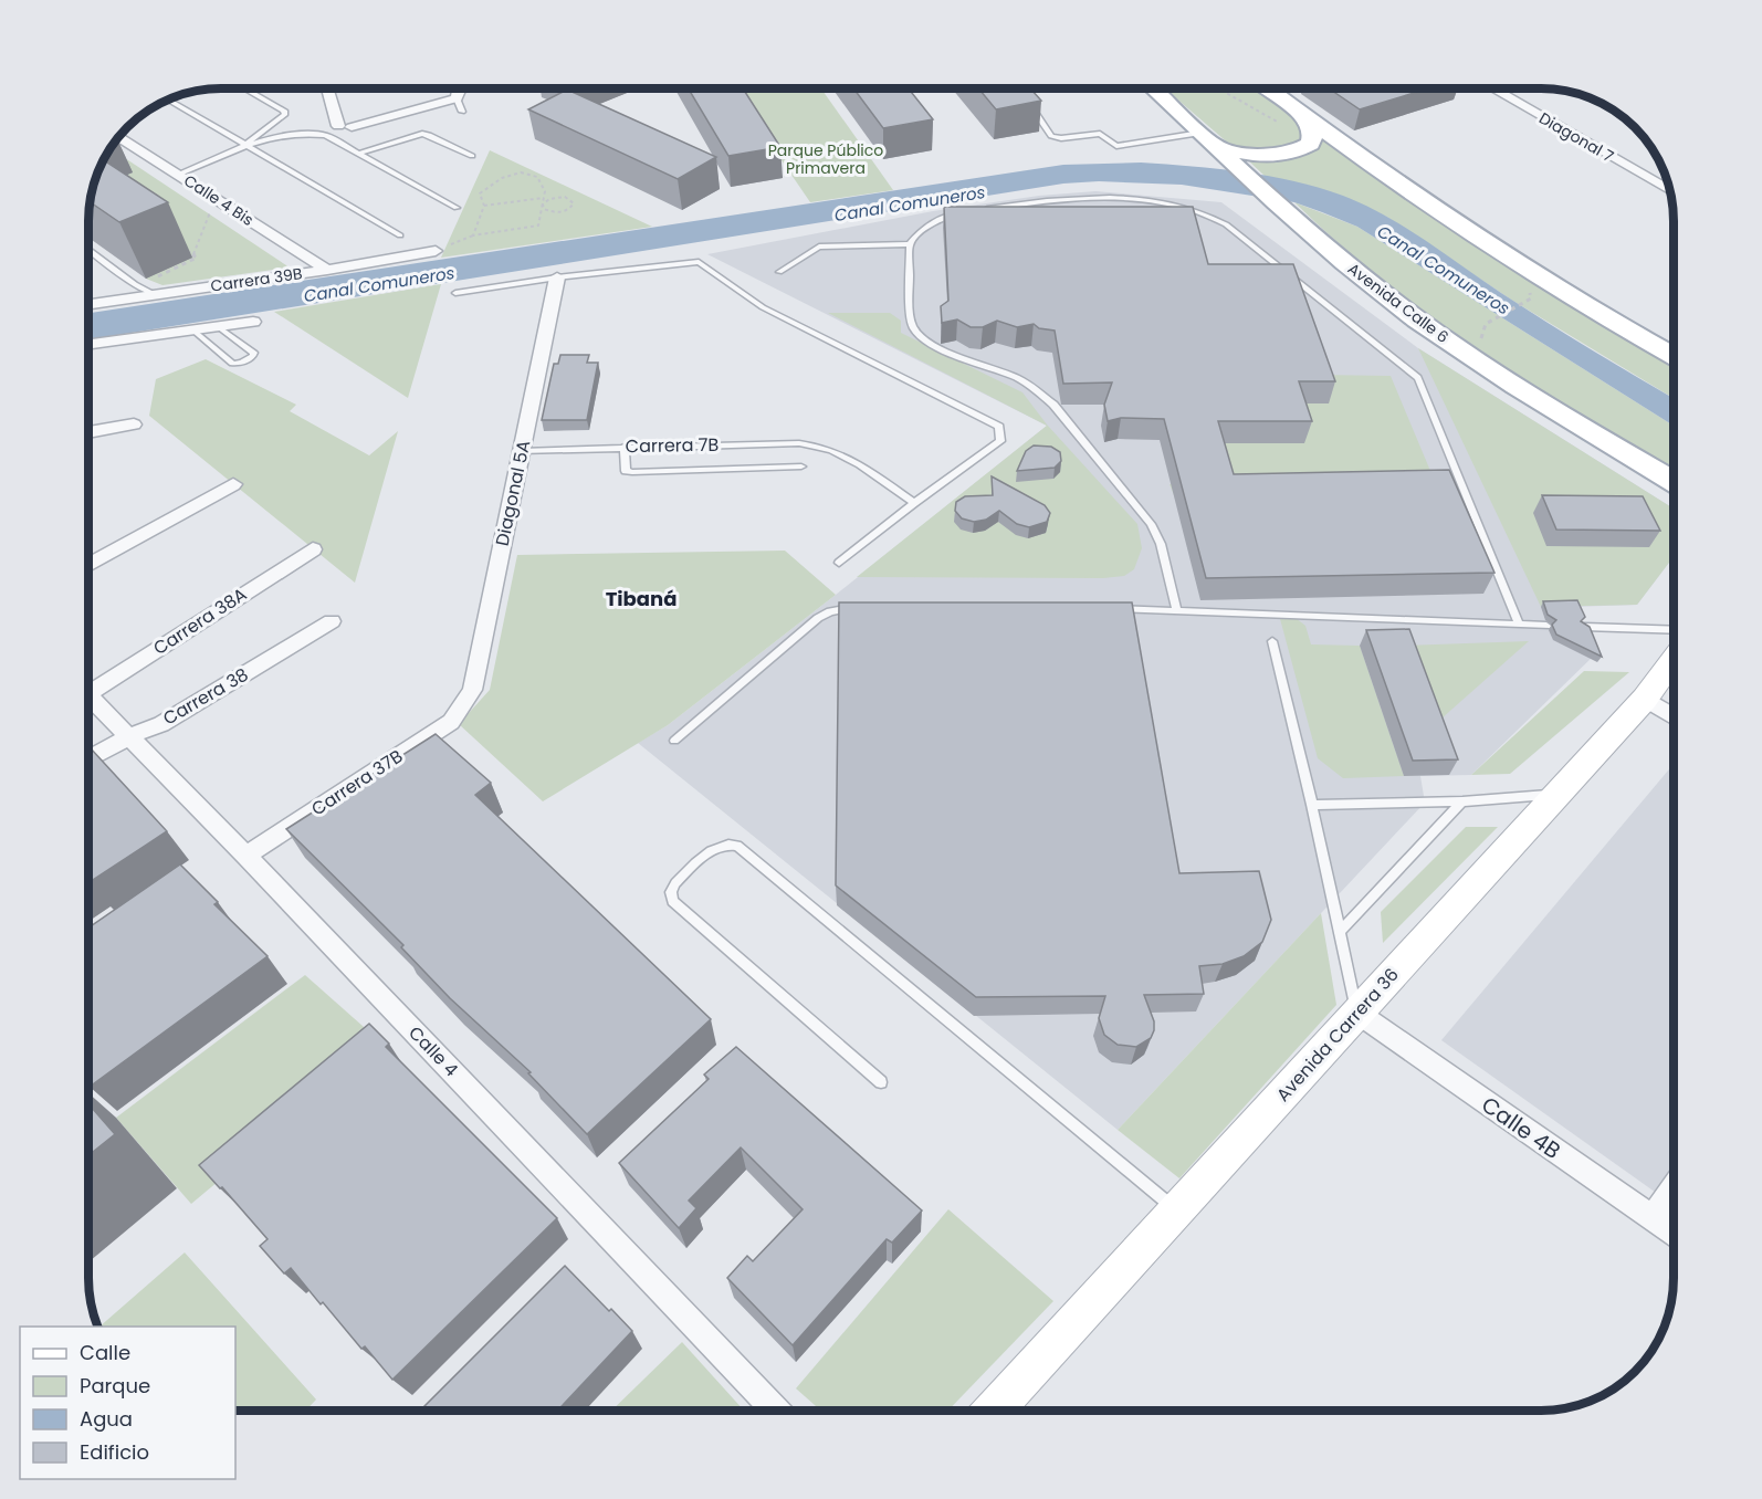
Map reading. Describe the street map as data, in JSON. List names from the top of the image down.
{
  "streets": {
    "main road": ["Avenida Calle 6", "Avenida Carrera 36"],
    "street": [
      "Diagonal 7",
      "Calle 4 Bis",
      "Carrera 39B",
      "Diagonal 5A",
      "Carrera 38A",
      "Carrera 38",
      "Carrera 37B",
      "Calle 4",
      "Calle 4B"
    ],
    "lane": ["Carrera 7B"]
  },
  "crossings": [
    ["Calle 4 Bis", "Carrera 39B"],
    ["Carrera 7B", "Diagonal 5A"],
    ["Diagonal 5A", "Carrera 37B"],
    ["Carrera 38", "Calle 4"],
    ["Carrera 37B", "Calle 4"],
    ["Avenida Carrera 36", "Calle 4B"]
  ],
  "districts": ["Tibaná"],
  "water": ["Canal Comuneros"],
  "parks": ["Parque Público Primavera"],
  "legend": [
    "Calle",
    "Parque",
    "Agua",
    "Edificio"
  ]
}
